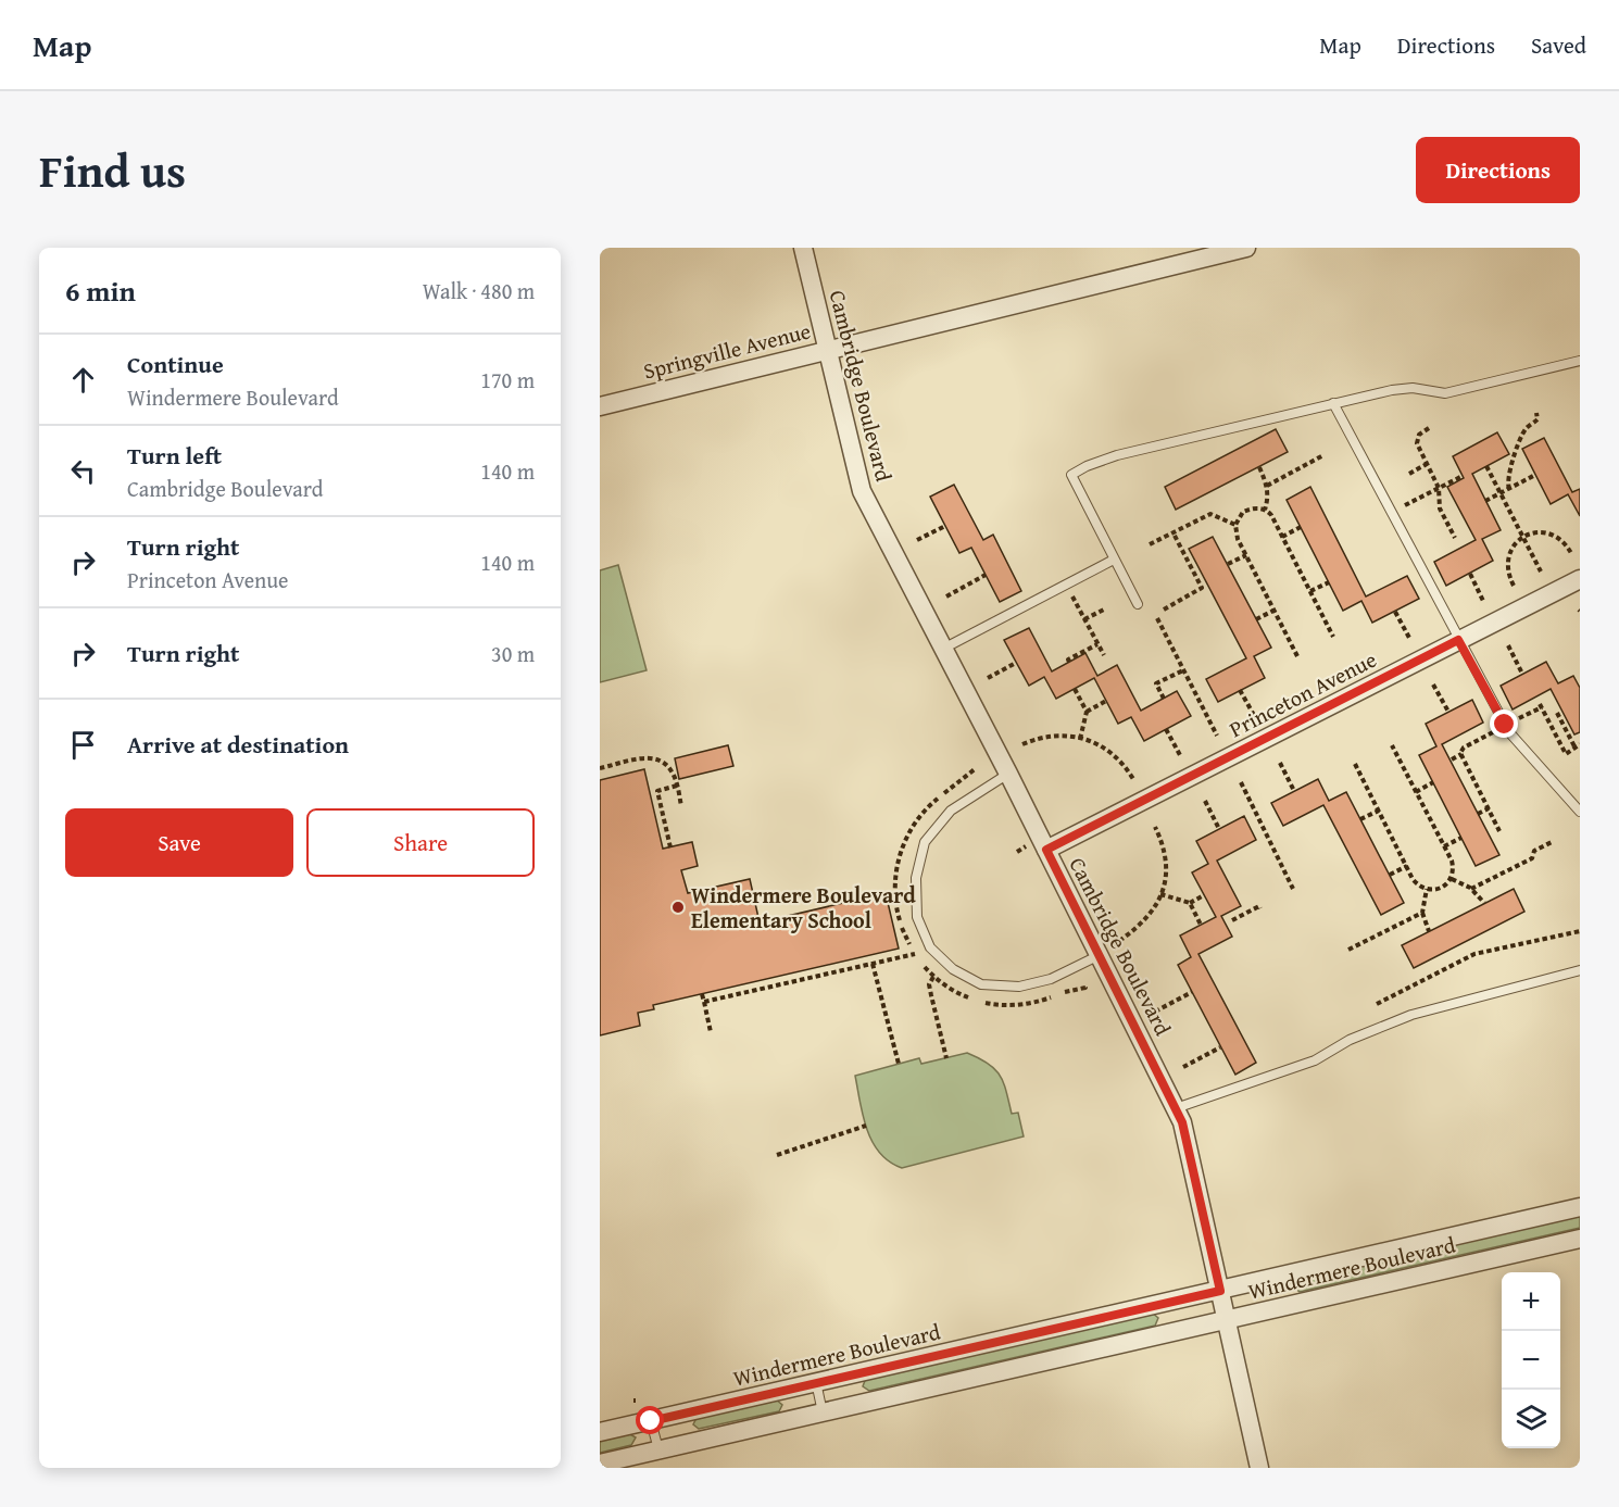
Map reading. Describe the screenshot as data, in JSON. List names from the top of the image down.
{
  "streets": {
    "street": [
      "Springville Avenue",
      "Cambridge Boulevard",
      "Princeton Avenue",
      "Windermere Boulevard"
    ]
  },
  "crossings": [
    ["Springville Avenue", "Cambridge Boulevard"],
    ["Cambridge Boulevard", "Princeton Avenue"],
    ["Cambridge Boulevard", "Windermere Boulevard"]
  ],
  "places": ["Windermere Boulevard Elementary School"],
  "page": {
    "header": "Map",
    "nav": ["Map", "Directions", "Saved"],
    "title": "Find us",
    "buttons": [
      "Directions",
      ["Save", "Share"]
    ],
    "heading": ["6 min", "Walk · 480 m"],
    "list": [
      ["Continue", "Windermere Boulevard", "170 m"],
      ["Turn left", "Cambridge Boulevard", "140 m"],
      ["Turn right", "Princeton Avenue", "140 m"],
      ["Turn right", "30 m"],
      "Arrive at destination"
    ],
    "map_buttons": ["+", "−"]
  }
}
